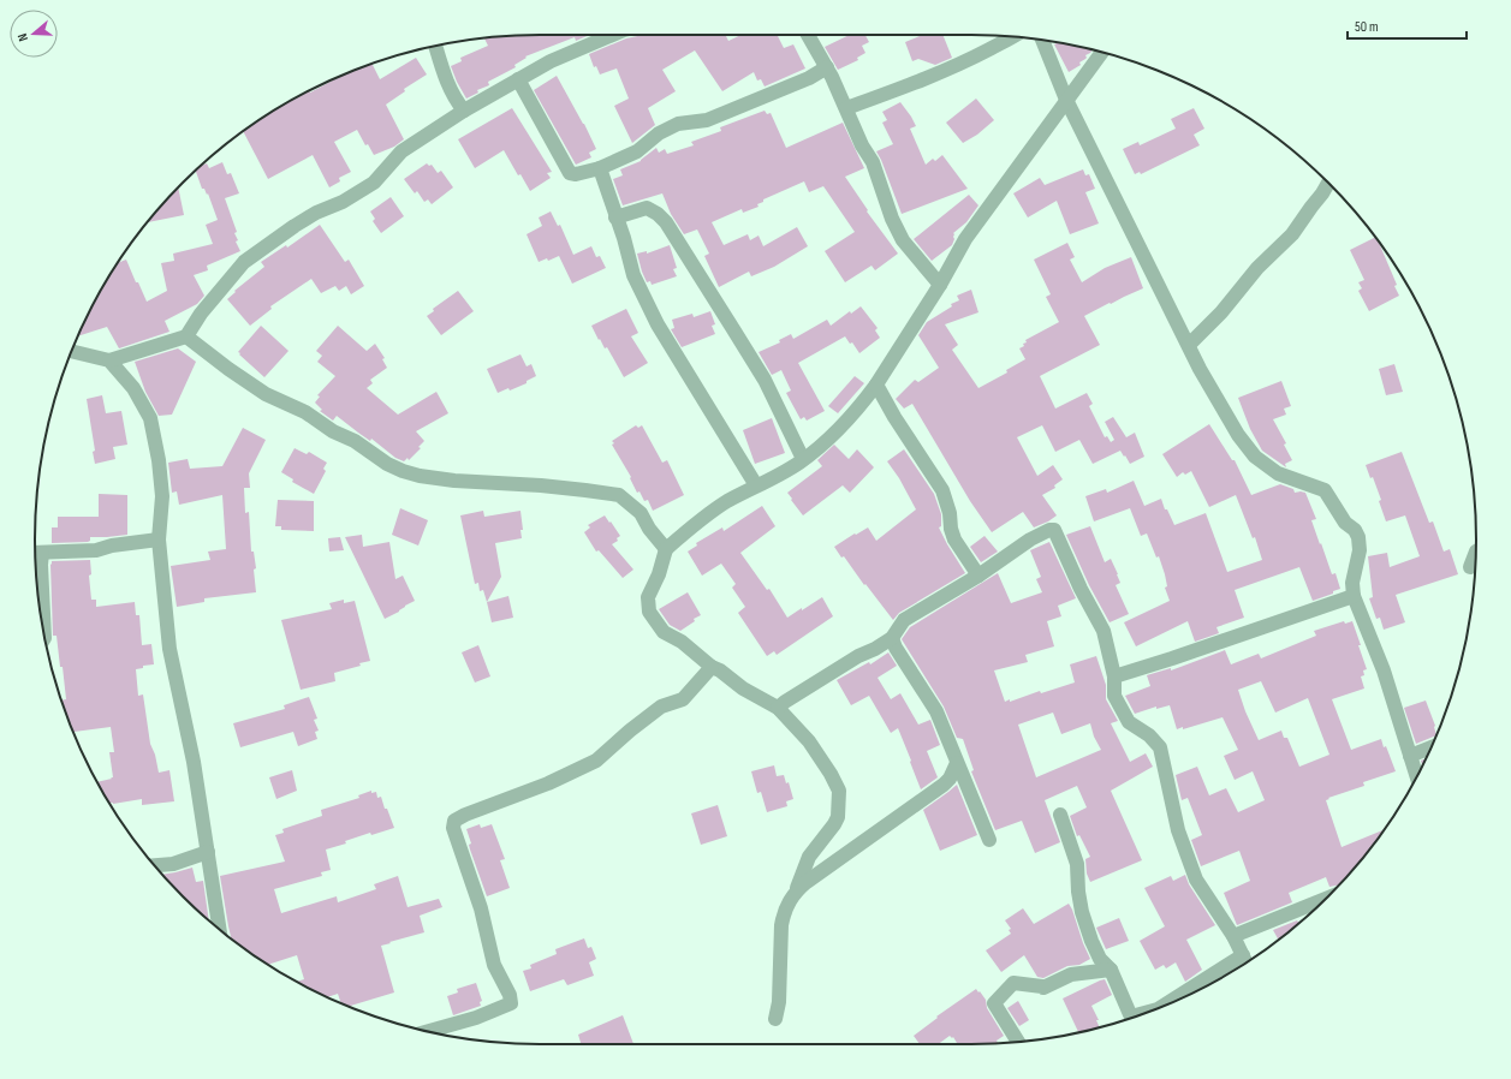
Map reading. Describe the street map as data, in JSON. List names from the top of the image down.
{
  "scale_bar": "50 m",
  "north": "left"
}
